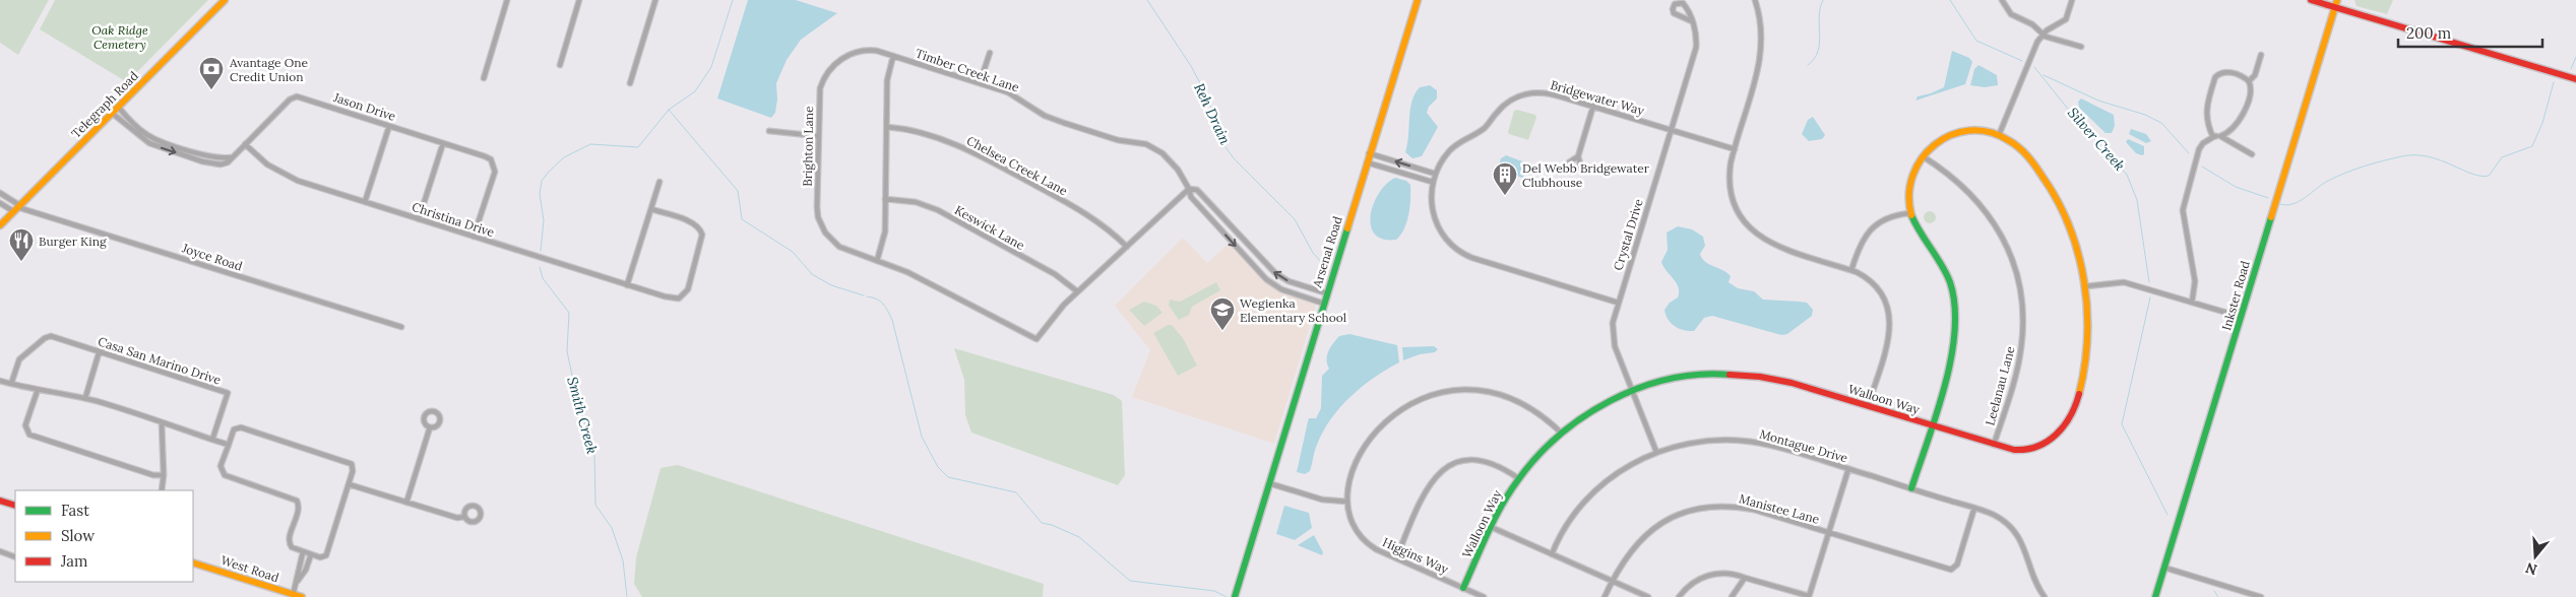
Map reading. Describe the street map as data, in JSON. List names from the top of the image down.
{
  "streets": {
    "street": [
      "Timber Creek Lane",
      "Bridgewater Way",
      "Telegraph Road",
      "Jason Drive",
      "Brighton Lane",
      "Chelsea Creek Lane",
      "Christina Drive",
      "Keswick Lane",
      "Crystal Drive",
      "Arsenal Road",
      "Joyce Road",
      "Inkster Road",
      "Casa San Marino Drive",
      "Leelanau Lane",
      "Walloon Way",
      "Montague Drive",
      "Manistee Lane",
      "Higgins Way",
      "West Road"
    ]
  },
  "crossings": [
    ["Timber Creek Lane", "Brighton Lane"],
    ["Timber Creek Lane", "Arsenal Road"],
    ["Bridgewater Way", "Crystal Drive"],
    ["Telegraph Road", "Joyce Road"],
    ["Jason Drive", "Christina Drive"],
    ["Brighton Lane", "Keswick Lane"],
    ["Crystal Drive", "Walloon Way"],
    ["Crystal Drive", "Montague Drive"],
    ["Leelanau Lane", "Walloon Way"],
    ["Walloon Way", "Higgins Way"],
    ["Montague Drive", "Manistee Lane"]
  ],
  "water": ["Reh Drain", "Silver Creek", "Smith Creek"],
  "parks": ["Oak Ridge Cemetery"],
  "places": {
    "bank": ["Avantage One Credit Union"],
    "building": ["Del Webb Bridgewater Clubhouse"],
    "restaurant": ["Burger King"],
    "school or university": ["Wegienka Elementary School"]
  },
  "legend": ["Fast", "Slow", "Jam"],
  "scale_bar": "200 m",
  "north": "bottom"
}
